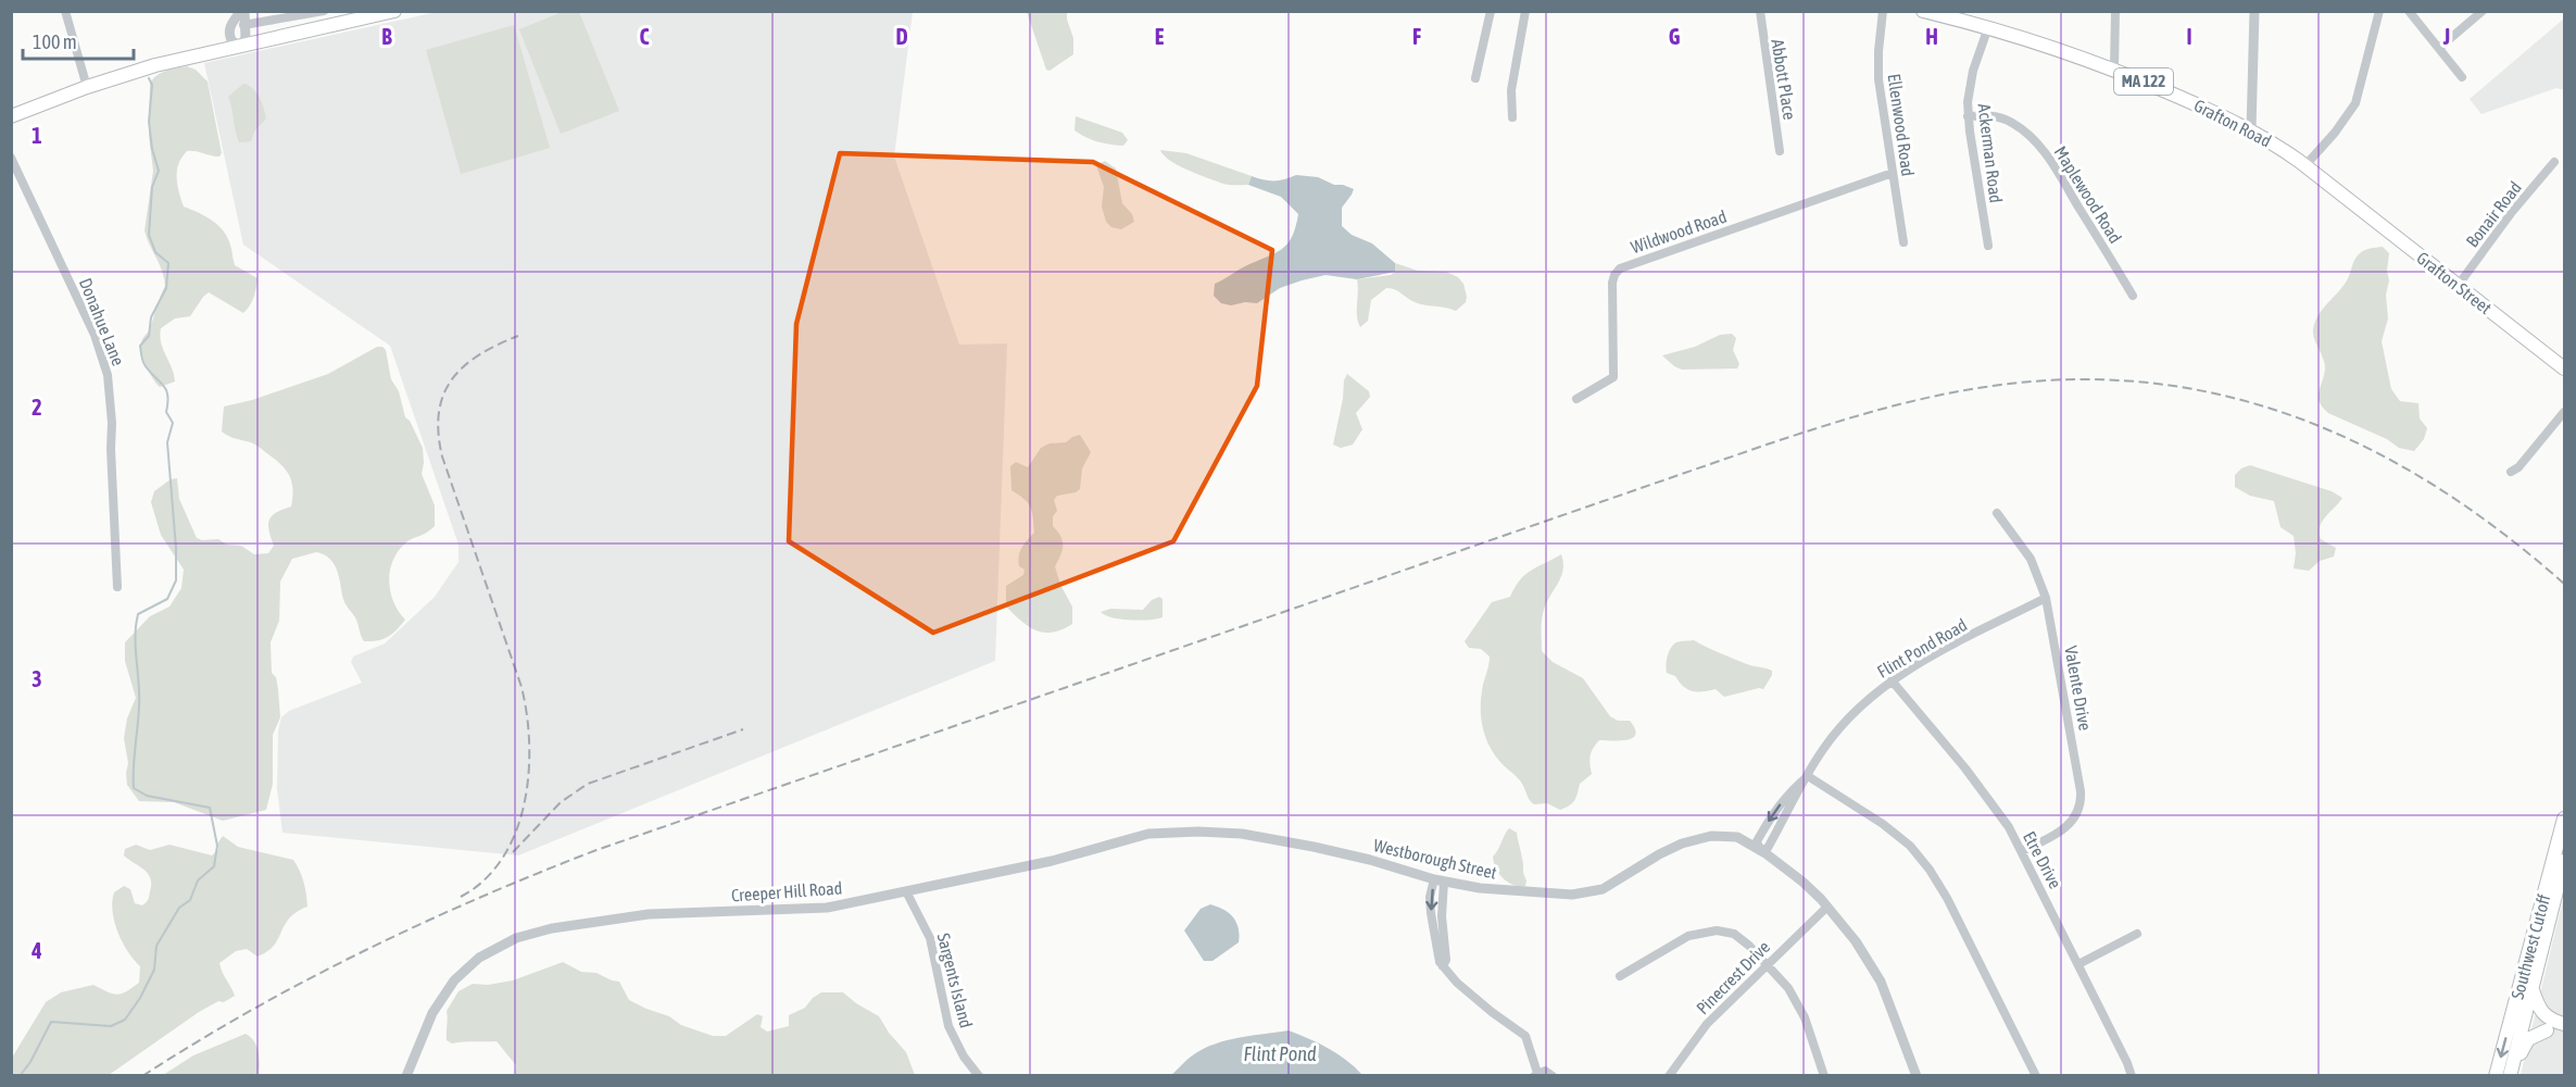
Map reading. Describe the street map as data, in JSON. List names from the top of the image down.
{
  "streets": {
    "main road": [
      "MA 122",
      "Grafton Road",
      "Grafton Street",
      "Southwest Cutoff"
    ],
    "street": [
      "Abbott Place",
      "Ellenwood Road",
      "Ackerman Road",
      "Maplewood Road",
      "Bonair Road",
      "Wildwood Road",
      "Donahue Lane",
      "Flint Pond Road",
      "Valente Drive",
      "Westborough Street",
      "Etre Drive",
      "Creeper Hill Road",
      "Pinecrest Drive",
      "Sargents Island"
    ]
  },
  "crossings": [
    ["Grafton Road", "Ackerman Road"],
    ["Grafton Road", "Grafton Street"],
    ["Ellenwood Road", "Wildwood Road"],
    ["Ackerman Road", "Maplewood Road"],
    ["Bonair Road", "Grafton Street"],
    ["Flint Pond Road", "Valente Drive"],
    ["Flint Pond Road", "Westborough Street"],
    ["Flint Pond Road", "Etre Drive"],
    ["Valente Drive", "Etre Drive"],
    ["Westborough Street", "Creeper Hill Road"],
    ["Westborough Street", "Pinecrest Drive"],
    ["Creeper Hill Road", "Sargents Island"]
  ],
  "water": ["Flint Pond"],
  "scale_bar": "100 m",
  "grid": {
    "columns": [
      "B",
      "C",
      "D",
      "E",
      "F",
      "G",
      "H",
      "I",
      "J"
    ],
    "rows": [
      "1",
      "2",
      "3",
      "4"
    ]
  }
}
